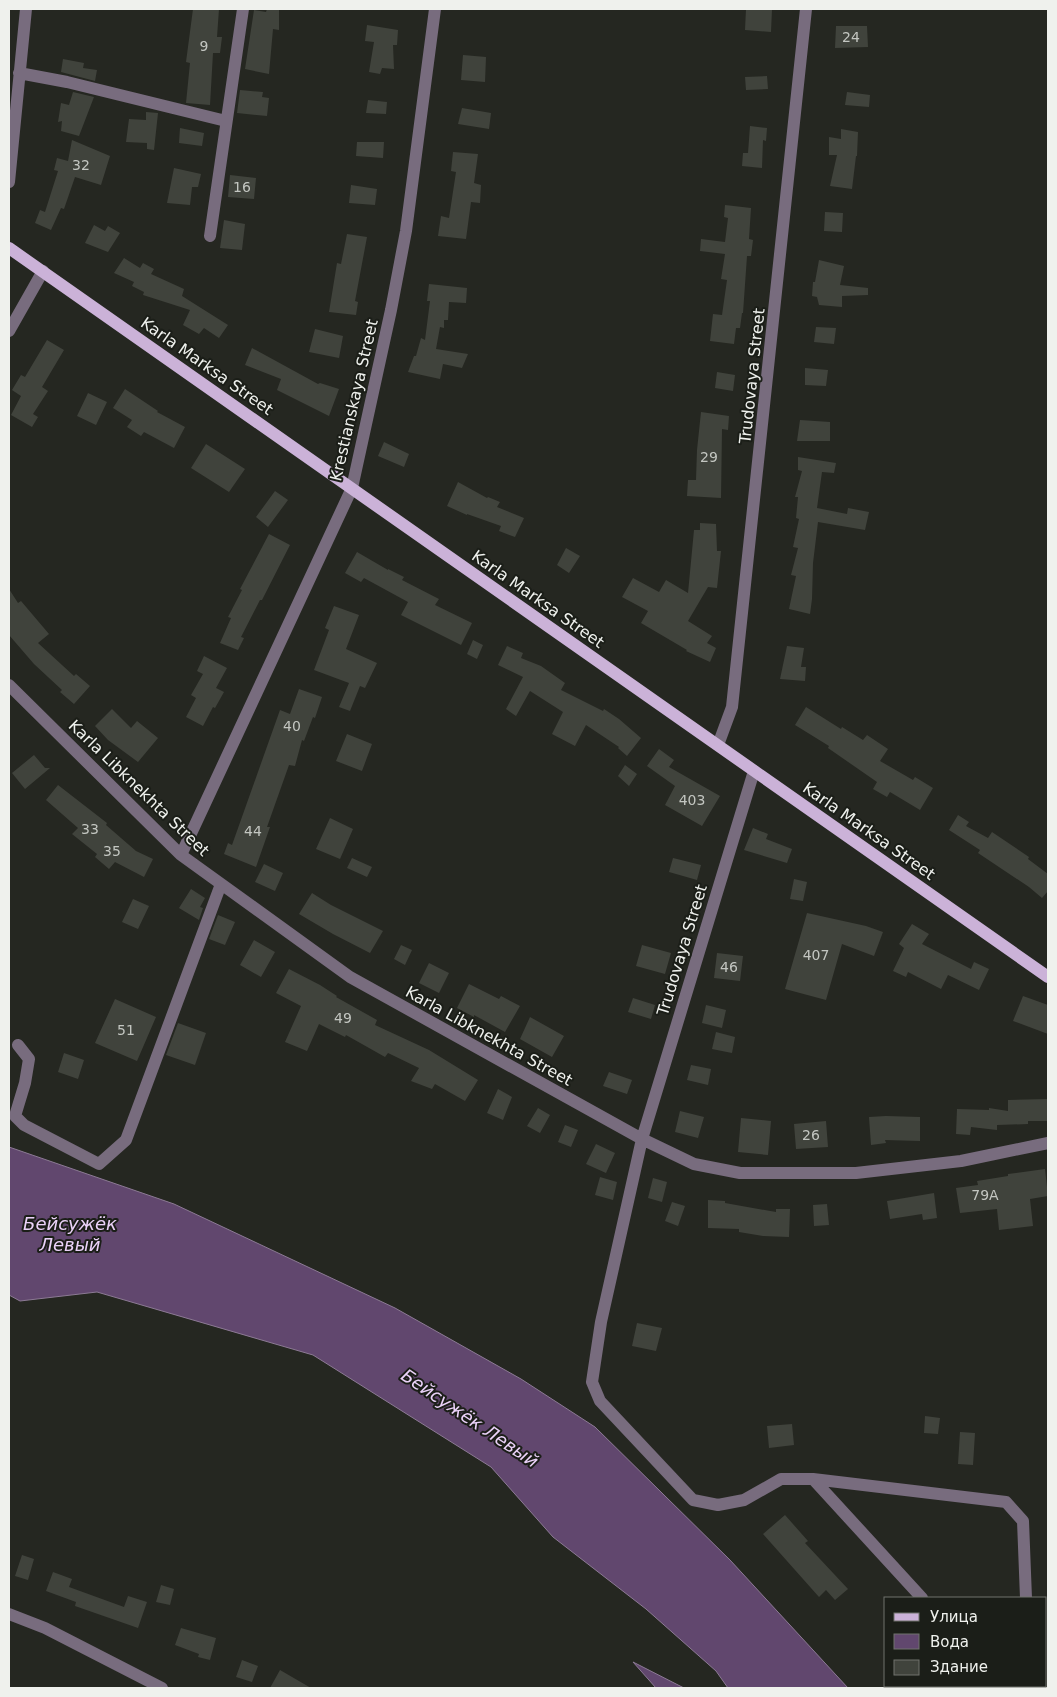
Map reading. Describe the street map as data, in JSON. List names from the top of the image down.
{
  "streets": {
    "main road": ["Karla Marksa Street"],
    "street": ["Trudovaya Street", "Krestianskaya Street", "Karla Libknekhta Street"]
  },
  "crossings": [
    ["Karla Marksa Street", "Trudovaya Street"],
    ["Karla Marksa Street", "Krestianskaya Street"],
    ["Trudovaya Street", "Karla Libknekhta Street"],
    ["Krestianskaya Street", "Karla Libknekhta Street"]
  ],
  "water": ["Бейсужёк Левый"],
  "house_numbers": [
    "24",
    "9",
    "32",
    "16",
    "29",
    "40",
    "403",
    "33",
    "44",
    "35",
    "407",
    "46",
    "49",
    "51",
    "26",
    "79А"
  ],
  "legend": ["Улица", "Вода", "Здание"]
}
